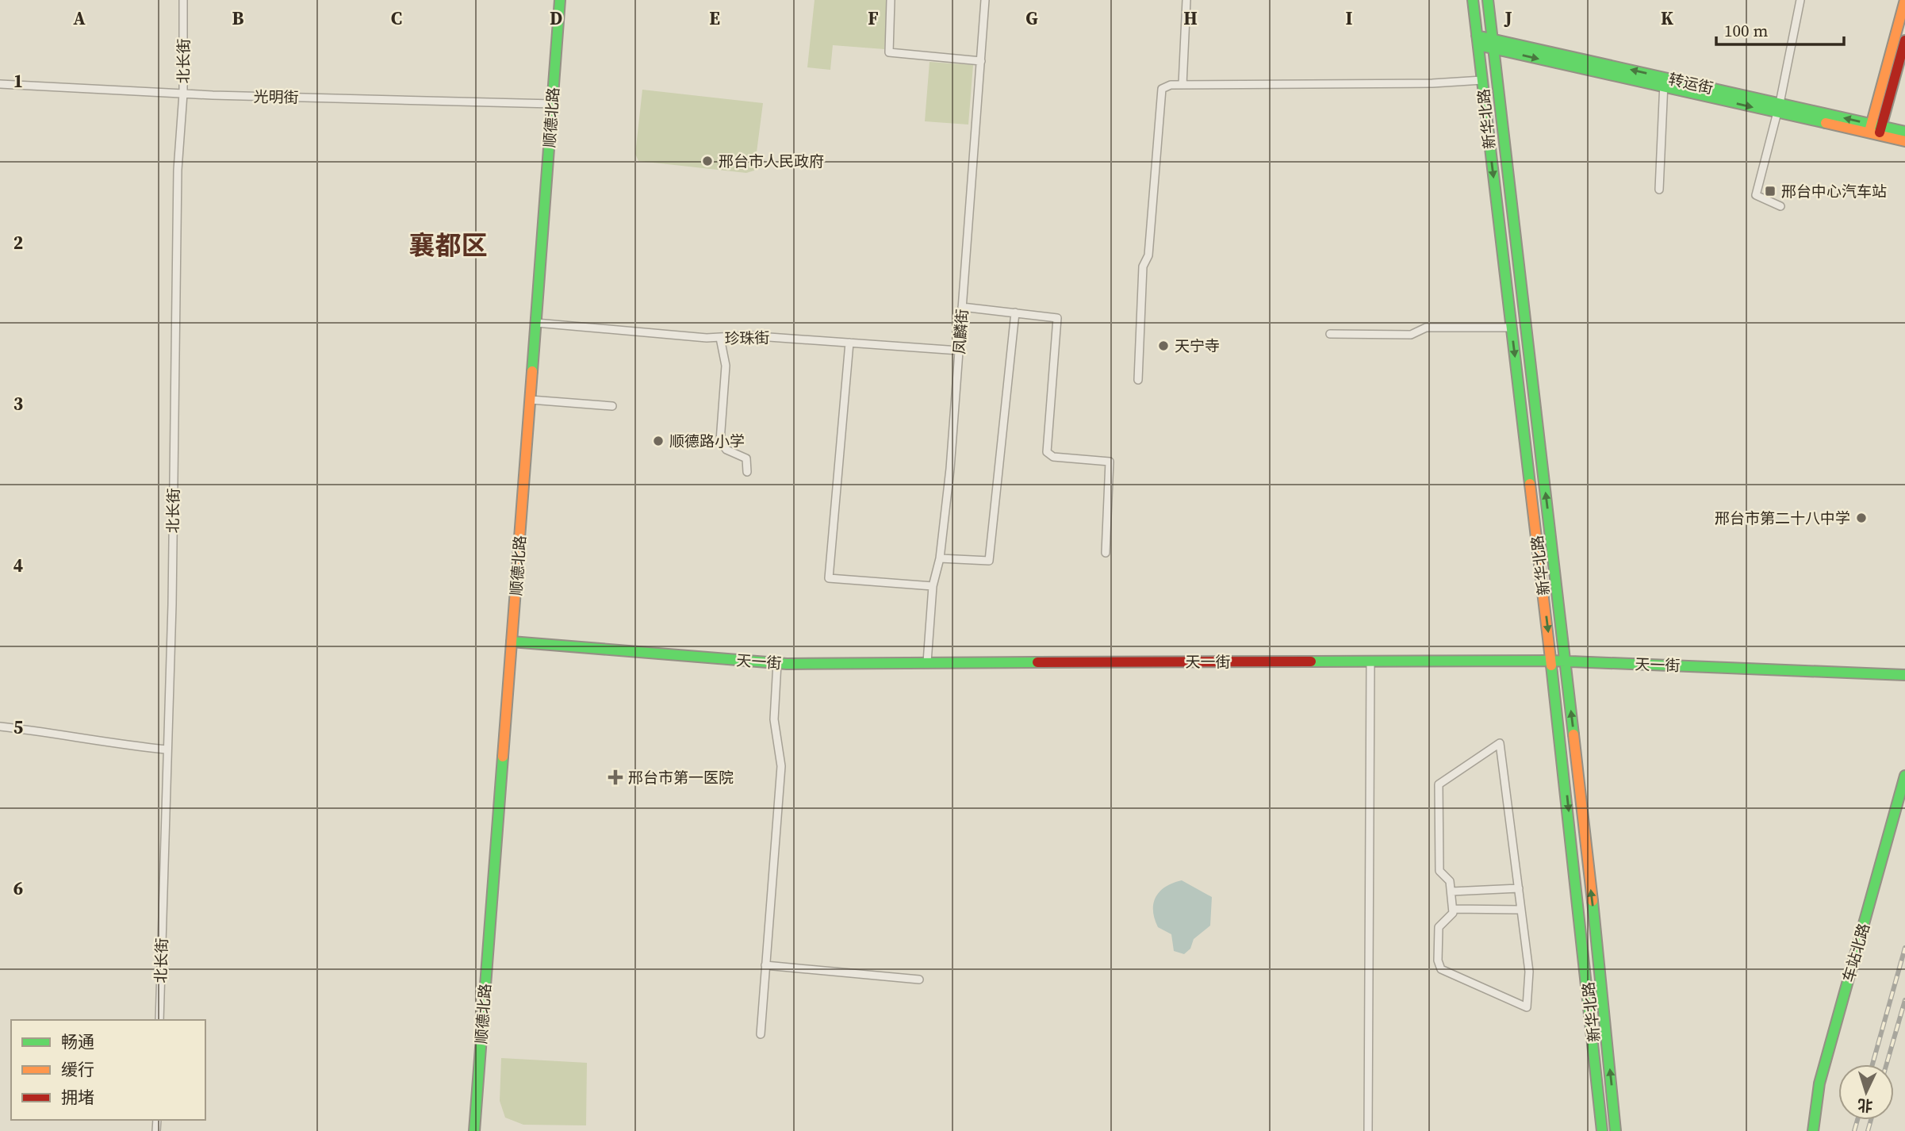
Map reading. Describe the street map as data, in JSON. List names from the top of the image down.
{
  "streets": {
    "street": [
      "北长街",
      "转运街",
      "光明街",
      "顺德北路",
      "新华北路",
      "凤麟街",
      "珍珠街",
      "天一街",
      "车站北路"
    ]
  },
  "crossings": [
    ["北长街", "光明街"],
    ["转运街", "新华北路"],
    ["光明街", "顺德北路"],
    ["顺德北路", "珍珠街"],
    ["顺德北路", "天一街"],
    ["新华北路", "天一街"],
    ["凤麟街", "珍珠街"],
    ["凤麟街", "天一街"]
  ],
  "districts": ["襄都区"],
  "places": {
    "other": [
      "邢台市人民政府",
      "天宁寺",
      "顺德路小学",
      "邢台市第二十八中学"
    ],
    "transit": ["邢台中心汽车站"],
    "health": ["邢台市第一医院"]
  },
  "legend": ["畅通", "缓行", "拥堵"],
  "scale_bar": "100 m",
  "north": "bottom",
  "grid": {
    "columns": [
      "A",
      "B",
      "C",
      "D",
      "E",
      "F",
      "G",
      "H",
      "I",
      "J",
      "K"
    ],
    "rows": [
      "1",
      "2",
      "3",
      "4",
      "5",
      "6"
    ]
  }
}
